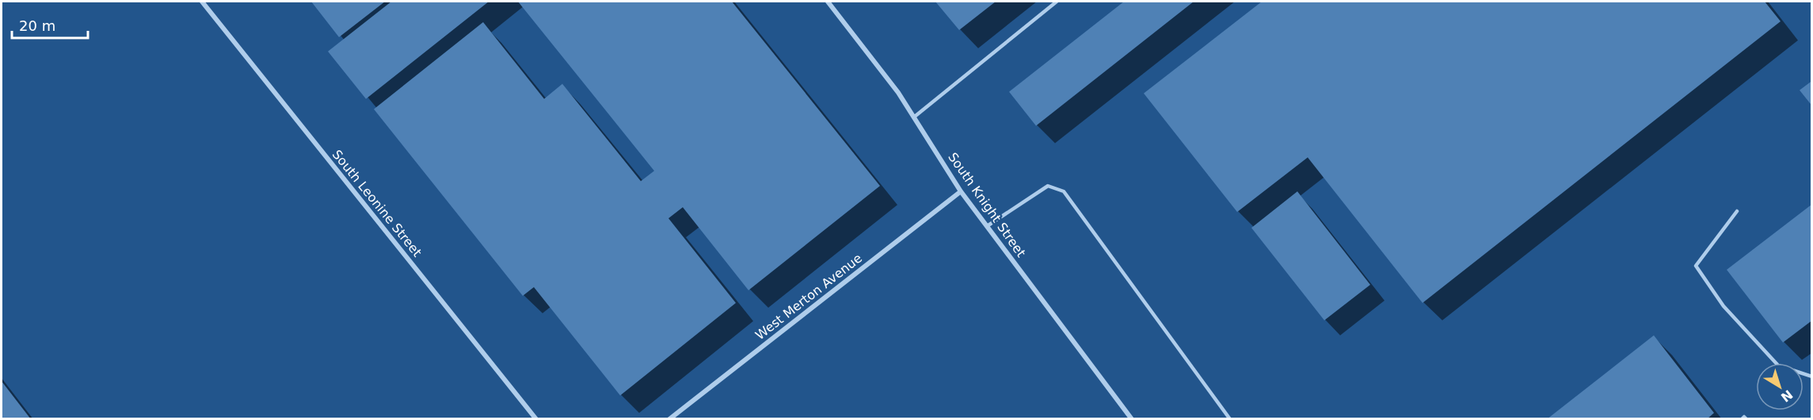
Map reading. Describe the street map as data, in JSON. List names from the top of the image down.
{
  "streets": {
    "street": ["South Leonine Street", "South Knight Street", "West Merton Avenue"]
  },
  "crossings": [
    ["South Knight Street", "West Merton Avenue"]
  ],
  "scale_bar": "20 m",
  "north": "bottom right"
}
